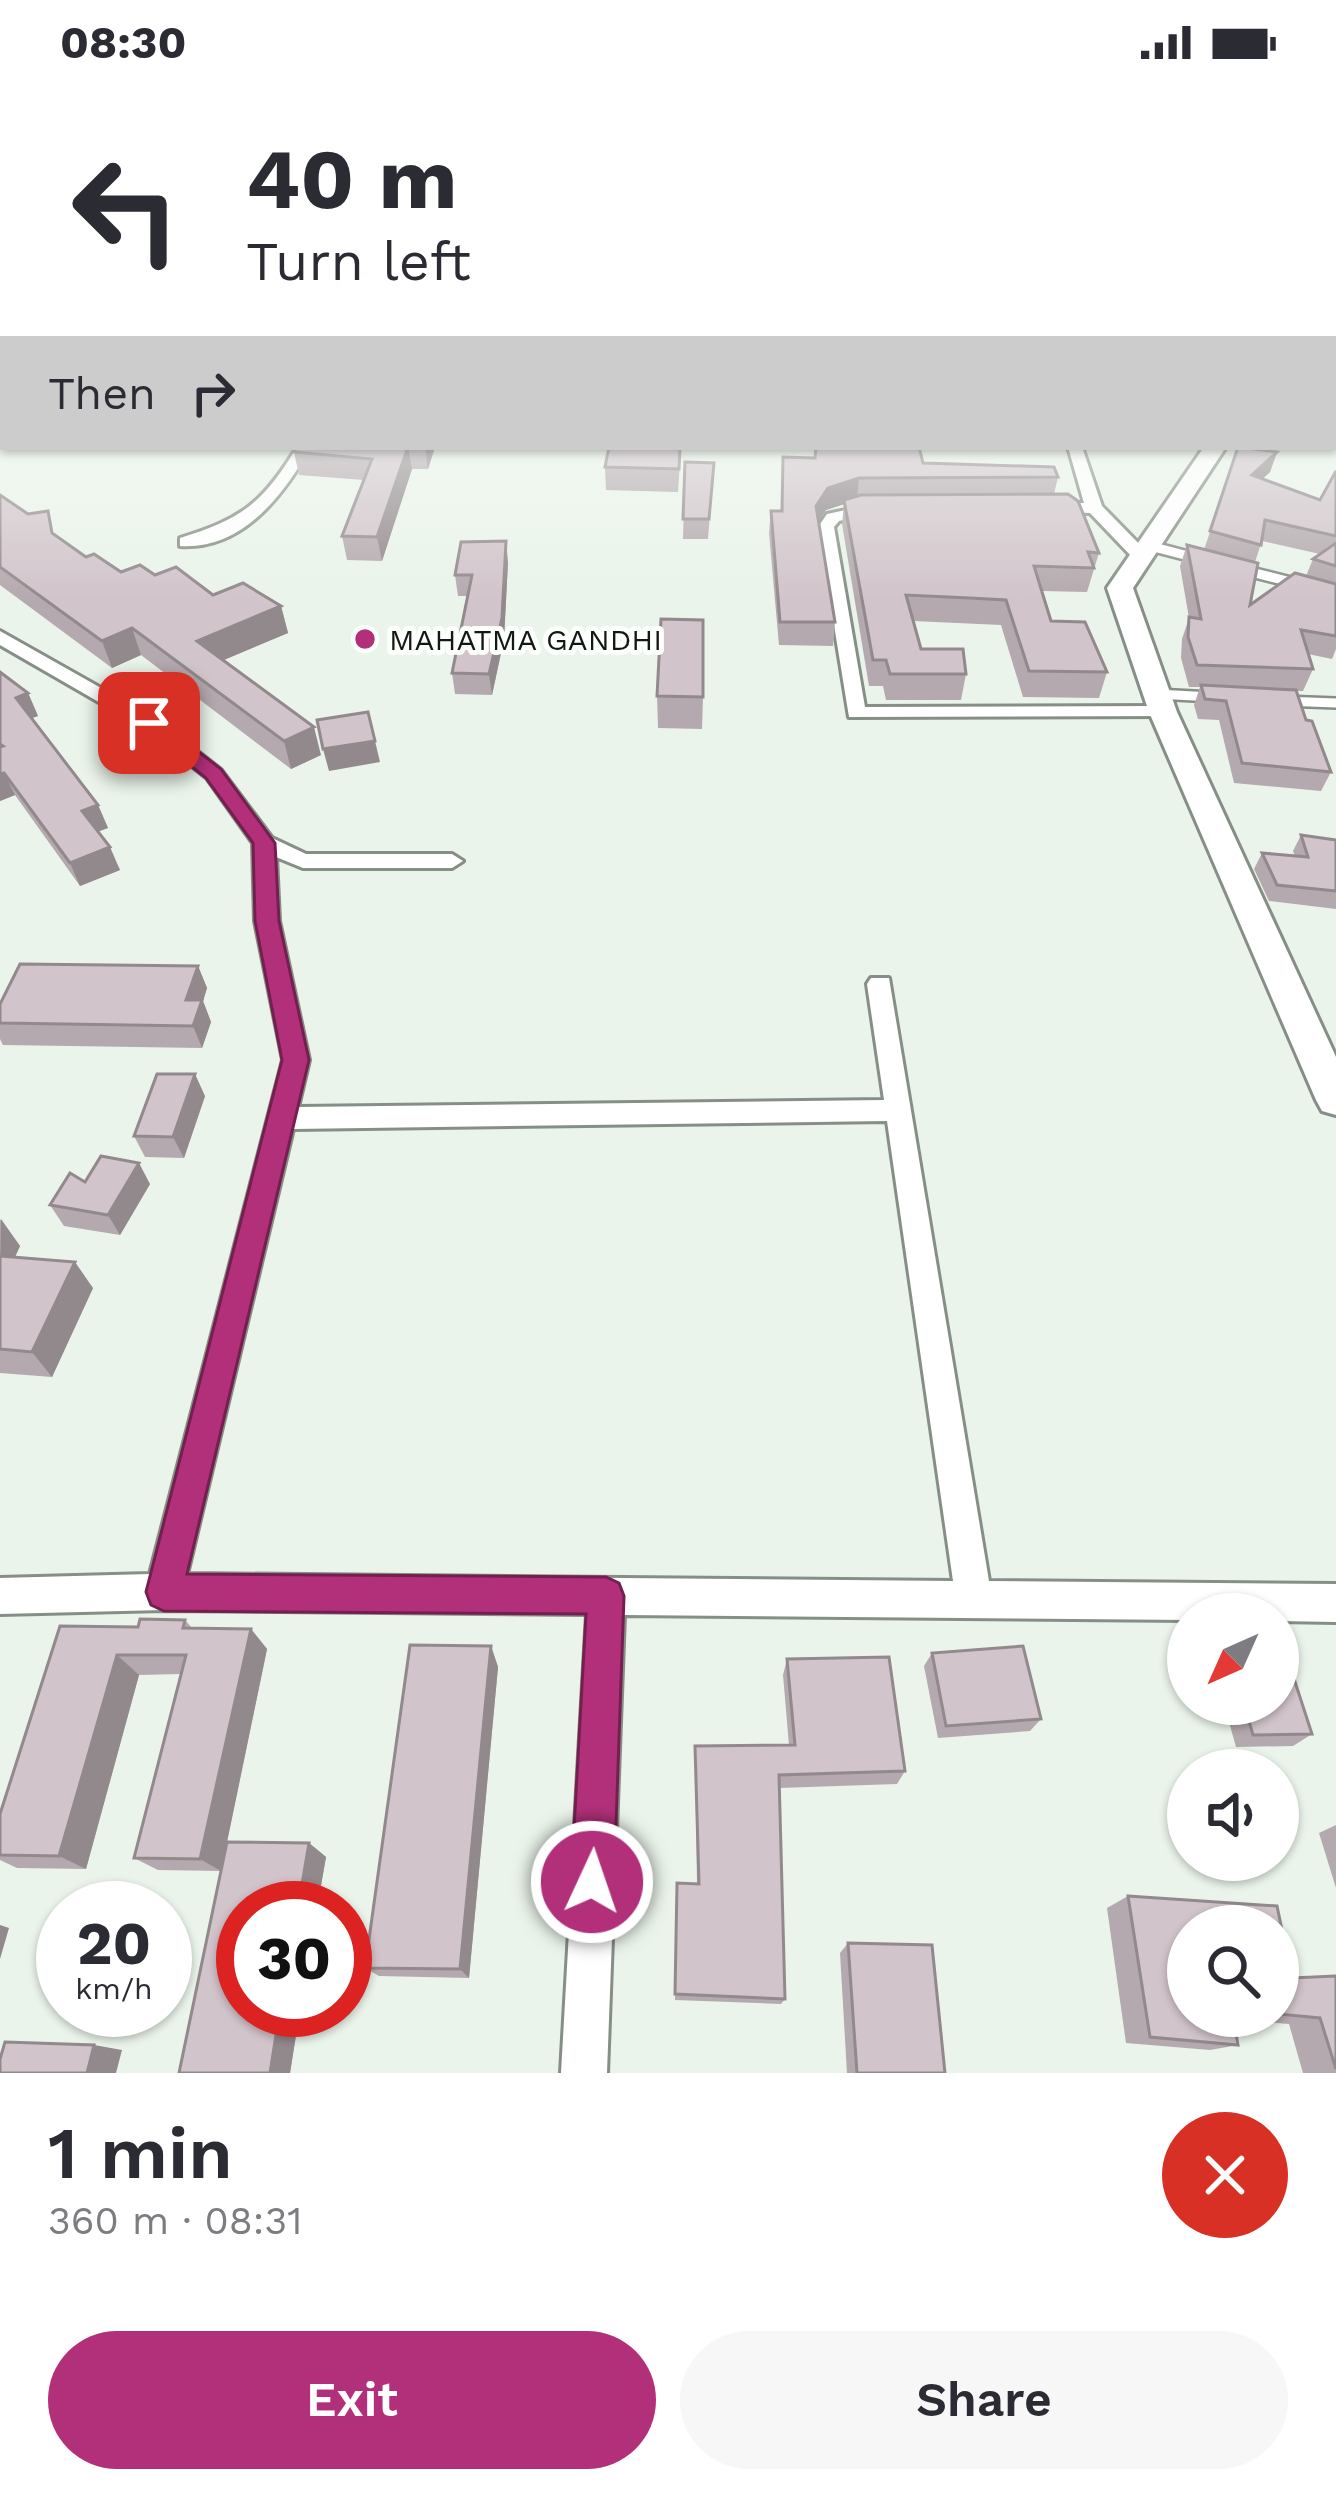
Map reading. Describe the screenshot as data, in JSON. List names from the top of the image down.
{
  "places": ["MAHATMA GANDHI"],
  "north": "bottom left",
  "page": {
    "status": "08:30",
    "turn": ["40 m", "Turn left"],
    "then": "Then",
    "speed": "20 km/h",
    "limit": "30",
    "heading": ["1 min", "360 m · 08:31"],
    "buttons": ["Exit", "Share"]
  }
}
